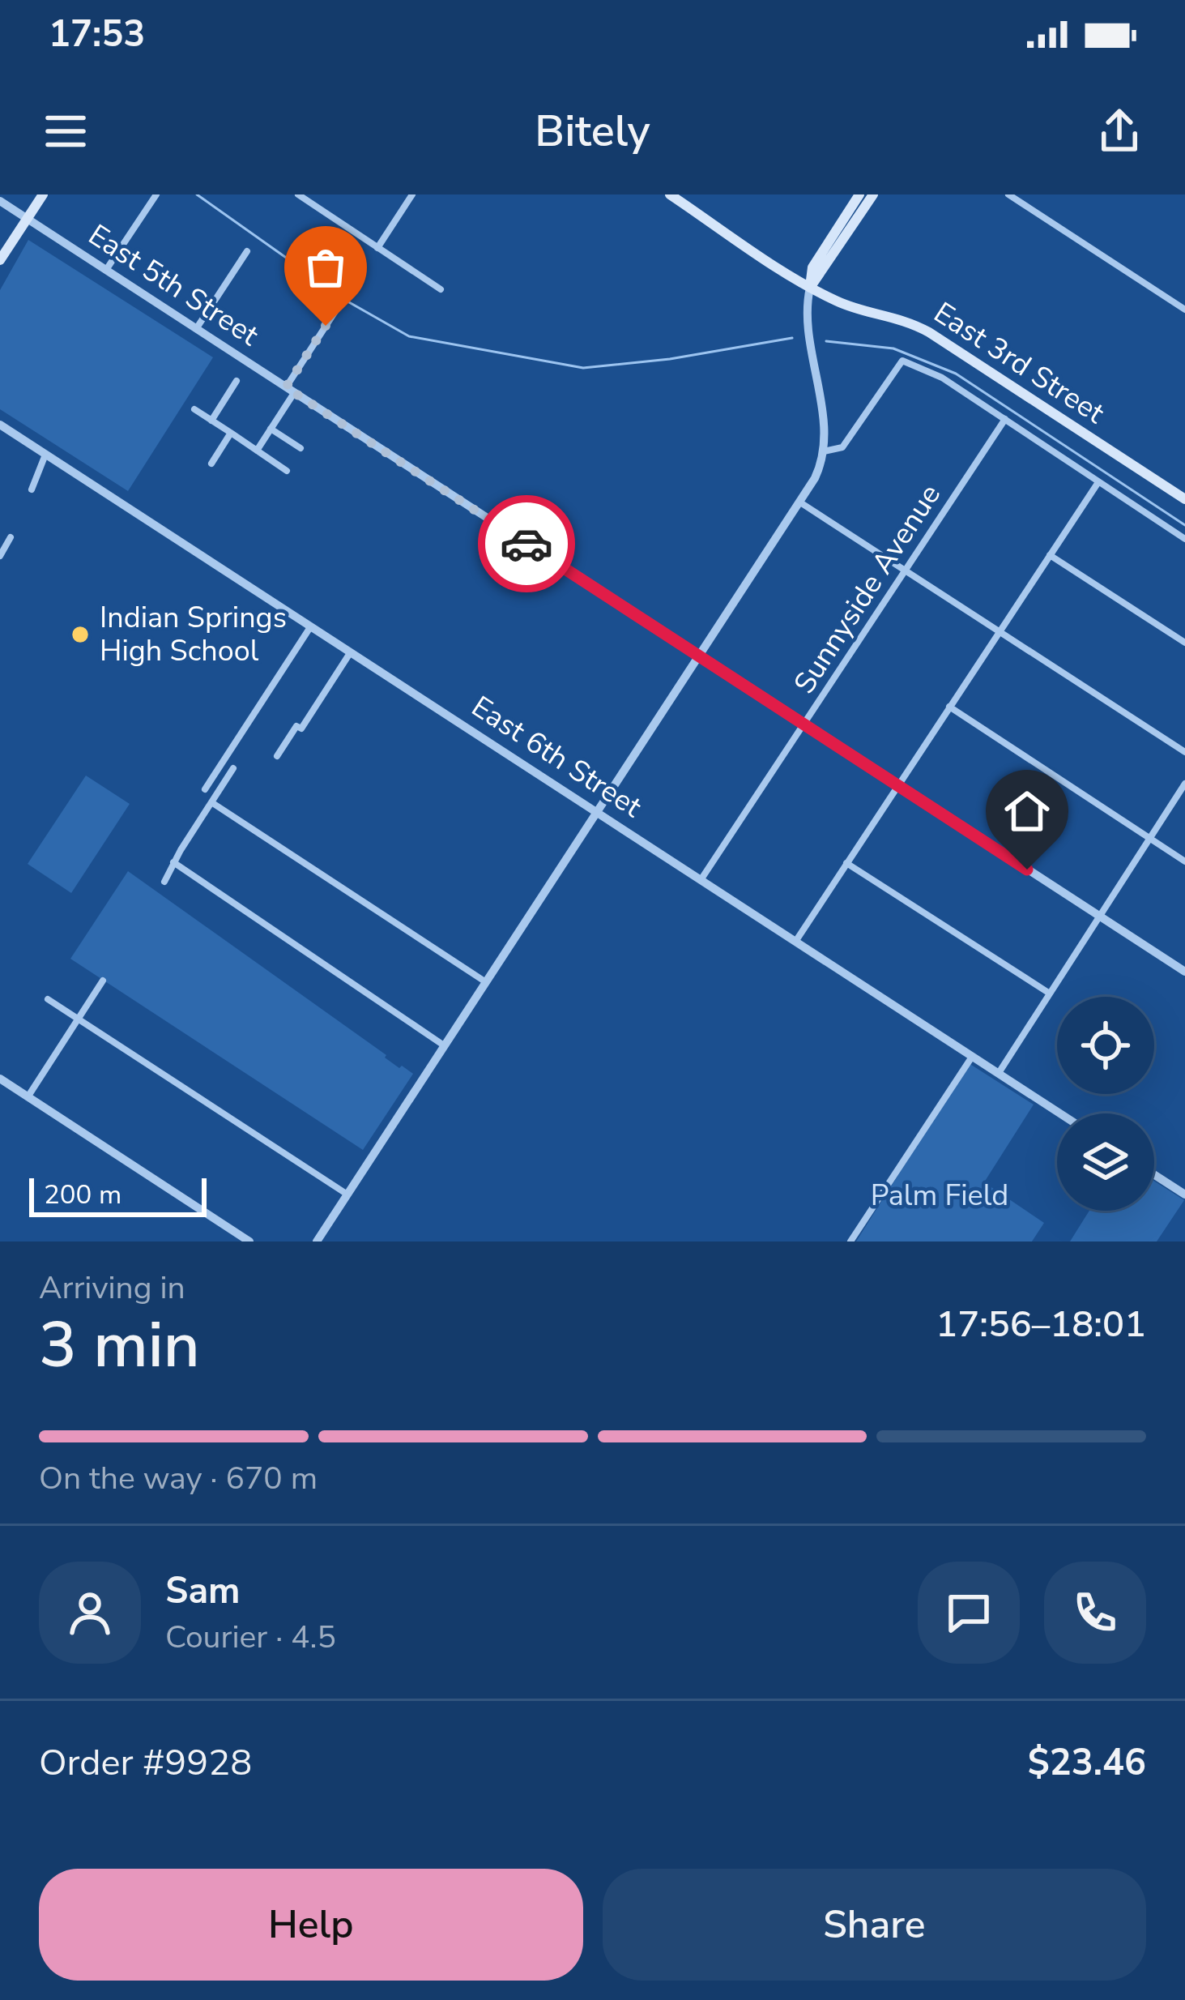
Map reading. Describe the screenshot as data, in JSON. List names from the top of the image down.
{
  "streets": {
    "main road": ["East 3rd Street"],
    "street": ["East 5th Street", "Sunnyside Avenue", "East 6th Street"]
  },
  "crossings": [
    ["East 5th Street", "Sunnyside Avenue"],
    ["Sunnyside Avenue", "East 6th Street"]
  ],
  "parks": ["Palm Field"],
  "places": ["Indian Springs High School"],
  "scale_bar": "200 m",
  "page": {
    "status": "17:53",
    "header": "Bitely",
    "scale": "200 m",
    "heading": ["3 min", "Arriving in", "17:56–18:01"],
    "panel": [
      "Sam",
      "Courier · 4.5",
      "Order #9928",
      "$23.46"
    ],
    "bar": "On the way · 670 m",
    "buttons": ["Help", "Share"]
  }
}
